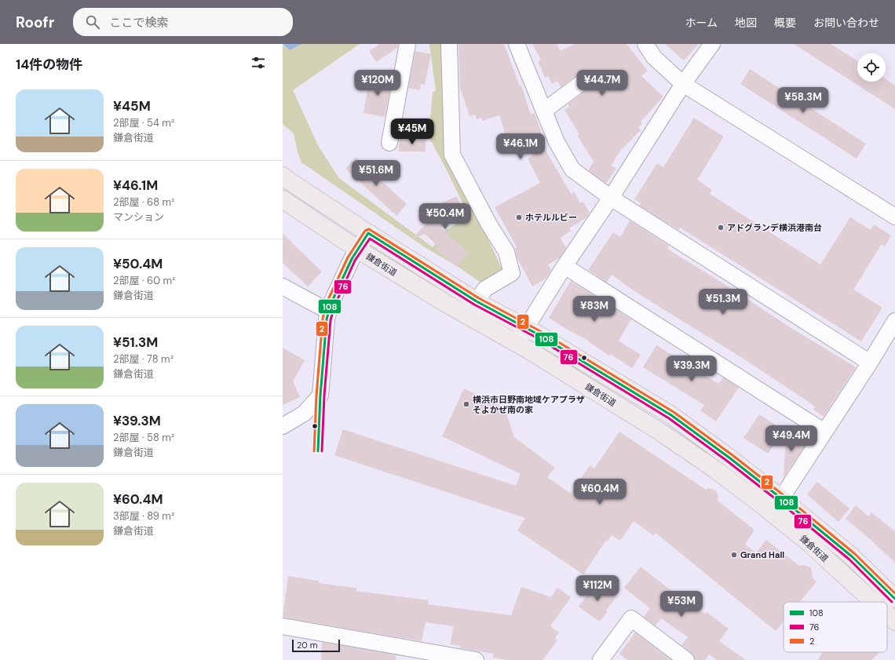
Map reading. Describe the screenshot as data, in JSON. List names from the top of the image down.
{
  "streets": {
    "main road": ["鎌倉街道"]
  },
  "places": [
    "ホテルルビー",
    "アドグランデ横浜港南台",
    "横浜市日野南地域ケアプラザ そよかぜ南の家",
    "Grand Hall"
  ],
  "lines": ["transit line 2", "transit line 108", "transit line 76"],
  "legend": ["108", "76", "2"],
  "scale_bar": "20 m",
  "page": {
    "header": "Roofr",
    "search": "ここで検索",
    "nav": [
      "ホーム",
      "地図",
      "概要",
      "お問い合わせ"
    ],
    "heading": "14件の物件",
    "price": [
      "¥120M",
      "¥44.7M",
      "¥58.3M",
      "¥45M",
      "¥46.1M",
      "¥51.6M",
      "¥50.4M",
      "¥51.3M",
      "¥83M",
      "¥39.3M",
      "¥49.4M",
      "¥60.4M",
      "¥112M",
      "¥53M"
    ],
    "list": [
      {
        "name": "¥45M",
        "note": "2部屋 · 54 m² · 鎌倉街道"
      },
      {
        "name": "¥46.1M",
        "note": "2部屋 · 68 m² · マンション"
      },
      {
        "name": "¥50.4M",
        "note": "2部屋 · 60 m² · 鎌倉街道"
      },
      {
        "name": "¥51.3M",
        "note": "2部屋 · 78 m² · 鎌倉街道"
      },
      {
        "name": "¥39.3M",
        "note": "2部屋 · 58 m² · 鎌倉街道"
      },
      {
        "name": "¥60.4M",
        "note": "3部屋 · 89 m² · 鎌倉街道"
      }
    ],
    "scale": "20 m"
  }
}
